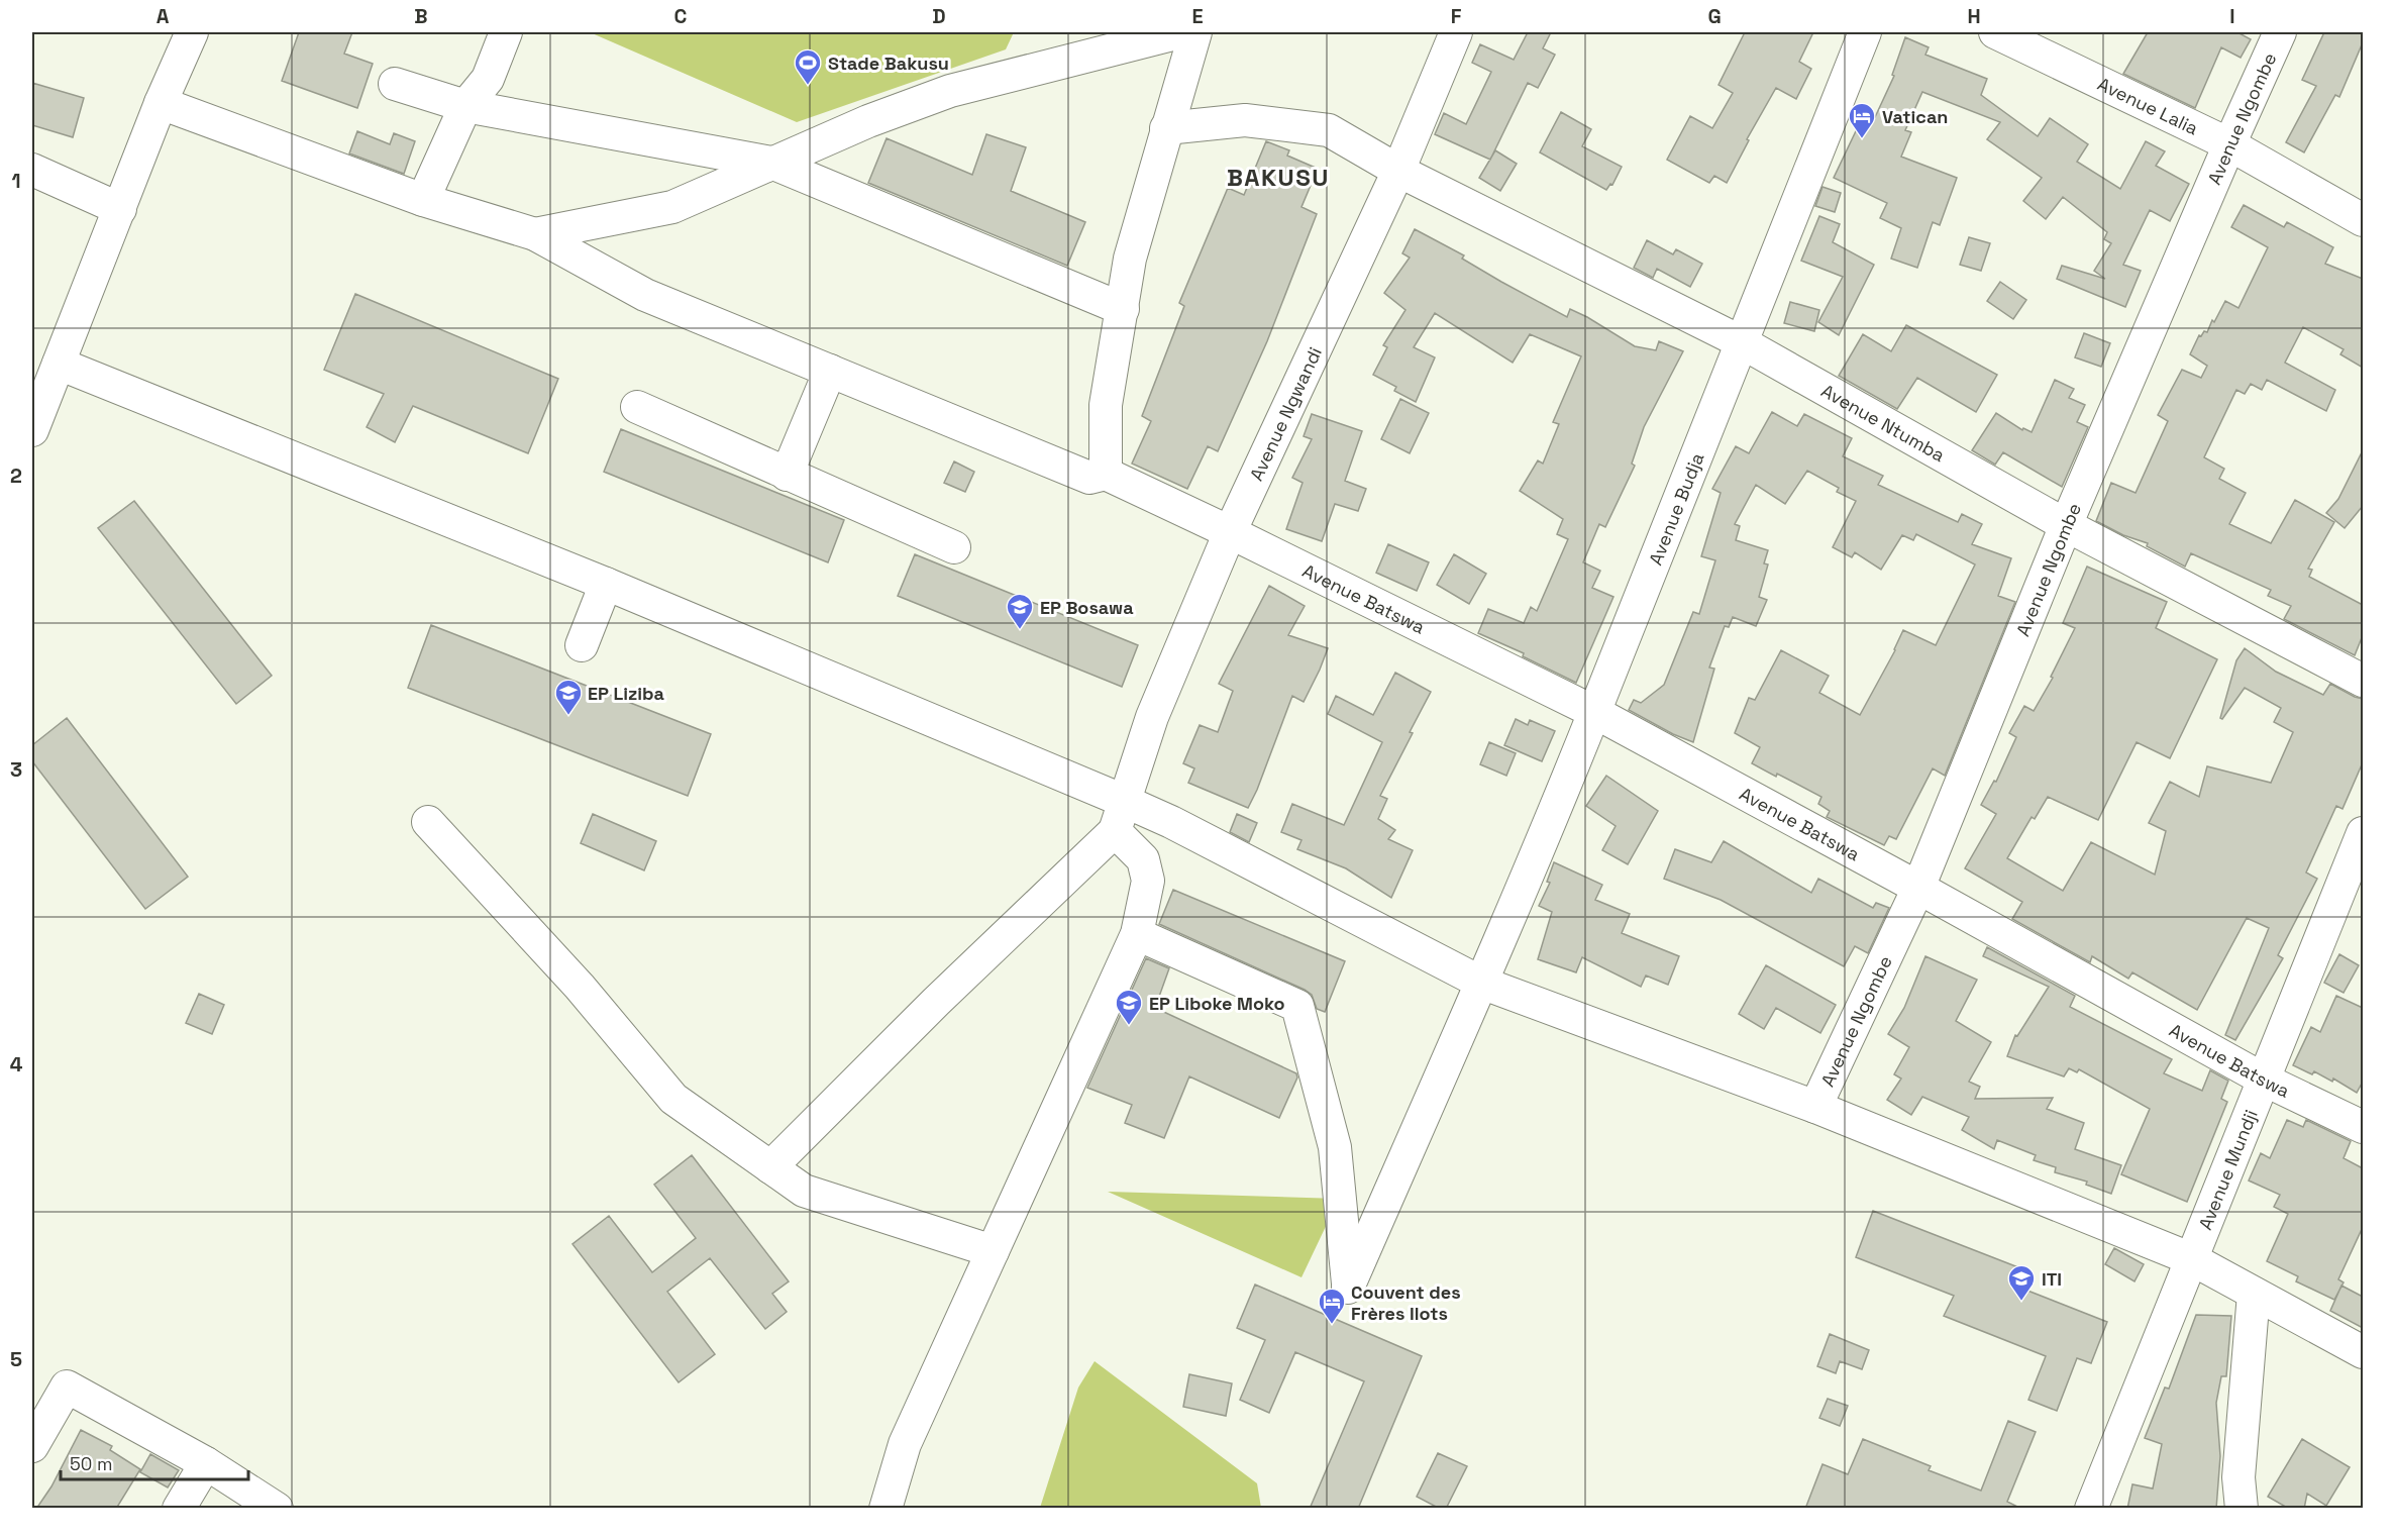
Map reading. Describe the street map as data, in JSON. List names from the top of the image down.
{
  "streets": {
    "street": [
      "Avenue Lalia",
      "Avenue Ngombe",
      "Avenue Ngwandi",
      "Avenue Ntumba",
      "Avenue Budja",
      "Avenue Batswa",
      "Avenue Mundji"
    ]
  },
  "crossings": [
    ["Avenue Lalia", "Avenue Ngombe"],
    ["Avenue Ngombe", "Avenue Ntumba"],
    ["Avenue Ngombe", "Avenue Batswa"],
    ["Avenue Ngwandi", "Avenue Ntumba"],
    ["Avenue Ngwandi", "Avenue Batswa"],
    ["Avenue Ntumba", "Avenue Budja"],
    ["Avenue Budja", "Avenue Batswa"],
    ["Avenue Batswa", "Avenue Mundji"]
  ],
  "districts": ["BAKUSU"],
  "places": {
    "sports": ["Stade Bakusu"],
    "hotel": ["Vatican", "Couvent des Frères Ilots"],
    "school or university": [
      "EP Bosawa",
      "EP Liziba",
      "EP Liboke Moko",
      "ITI"
    ]
  },
  "scale_bar": "50 m",
  "grid": {
    "columns": [
      "A",
      "B",
      "C",
      "D",
      "E",
      "F",
      "G",
      "H",
      "I"
    ],
    "rows": [
      "1",
      "2",
      "3",
      "4",
      "5"
    ]
  }
}
